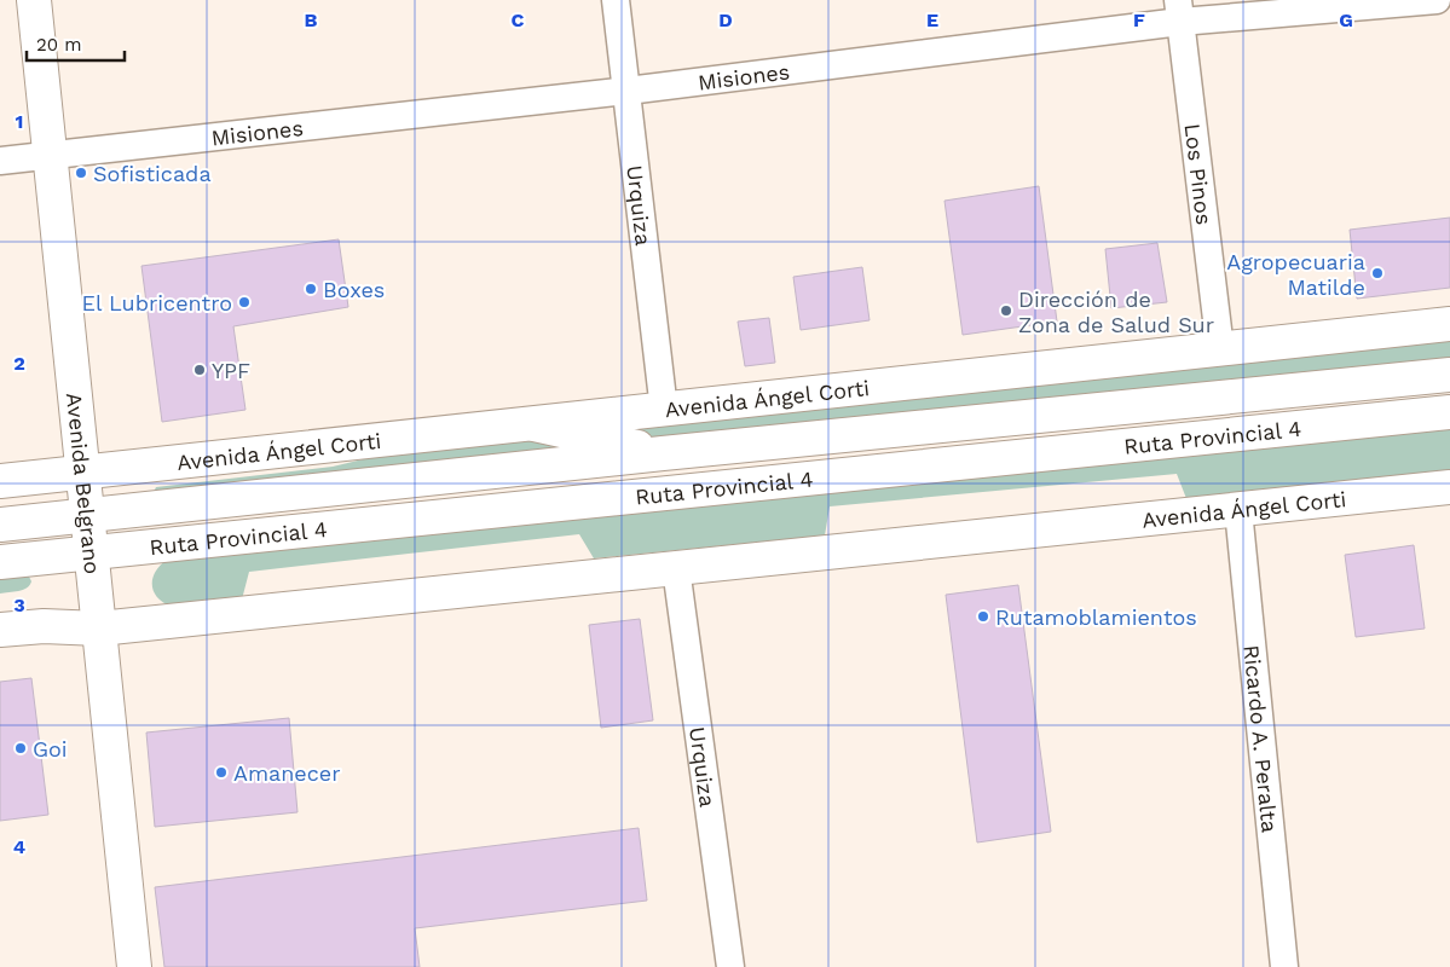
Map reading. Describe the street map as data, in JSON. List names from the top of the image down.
{
  "streets": {
    "main road": ["Avenida Ángel Corti", "Ruta Provincial 4", "Avenida Belgrano"],
    "street": [
      "Misiones",
      "Los Pinos",
      "Urquiza",
      "Ricardo A. Peralta"
    ]
  },
  "crossings": [
    ["Misiones", "Los Pinos"],
    ["Misiones", "Urquiza"],
    ["Misiones", "Avenida Belgrano"],
    ["Los Pinos", "Avenida Ángel Corti"],
    ["Urquiza", "Avenida Ángel Corti"],
    ["Avenida Ángel Corti", "Avenida Belgrano"],
    ["Avenida Ángel Corti", "Ricardo A. Peralta"],
    ["Ruta Provincial 4", "Avenida Belgrano"]
  ],
  "places": [
    "Sofisticada",
    "Agropecuaria Matilde",
    "Boxes",
    "El Lubricentro",
    "Dirección de Zona de Salud Sur",
    "YPF",
    "Rutamoblamientos",
    "Goi",
    "Amanecer"
  ],
  "scale_bar": "20 m",
  "grid": {
    "columns": [
      "B",
      "C",
      "D",
      "E",
      "F",
      "G"
    ],
    "rows": [
      "1",
      "2",
      "3",
      "4"
    ]
  }
}
